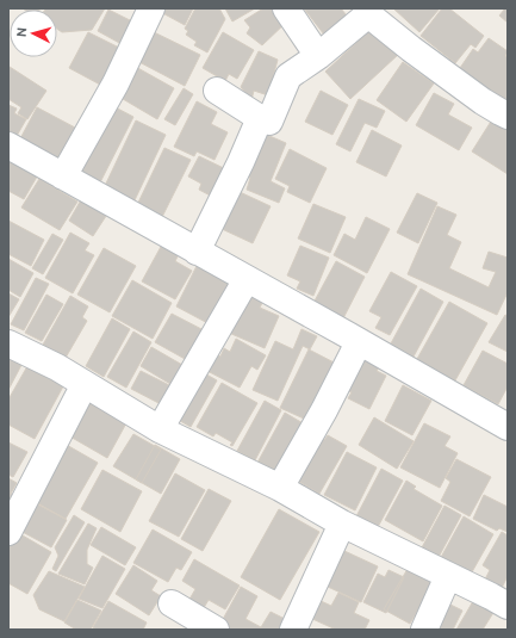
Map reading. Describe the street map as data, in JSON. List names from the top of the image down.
{
  "north": "left"
}
